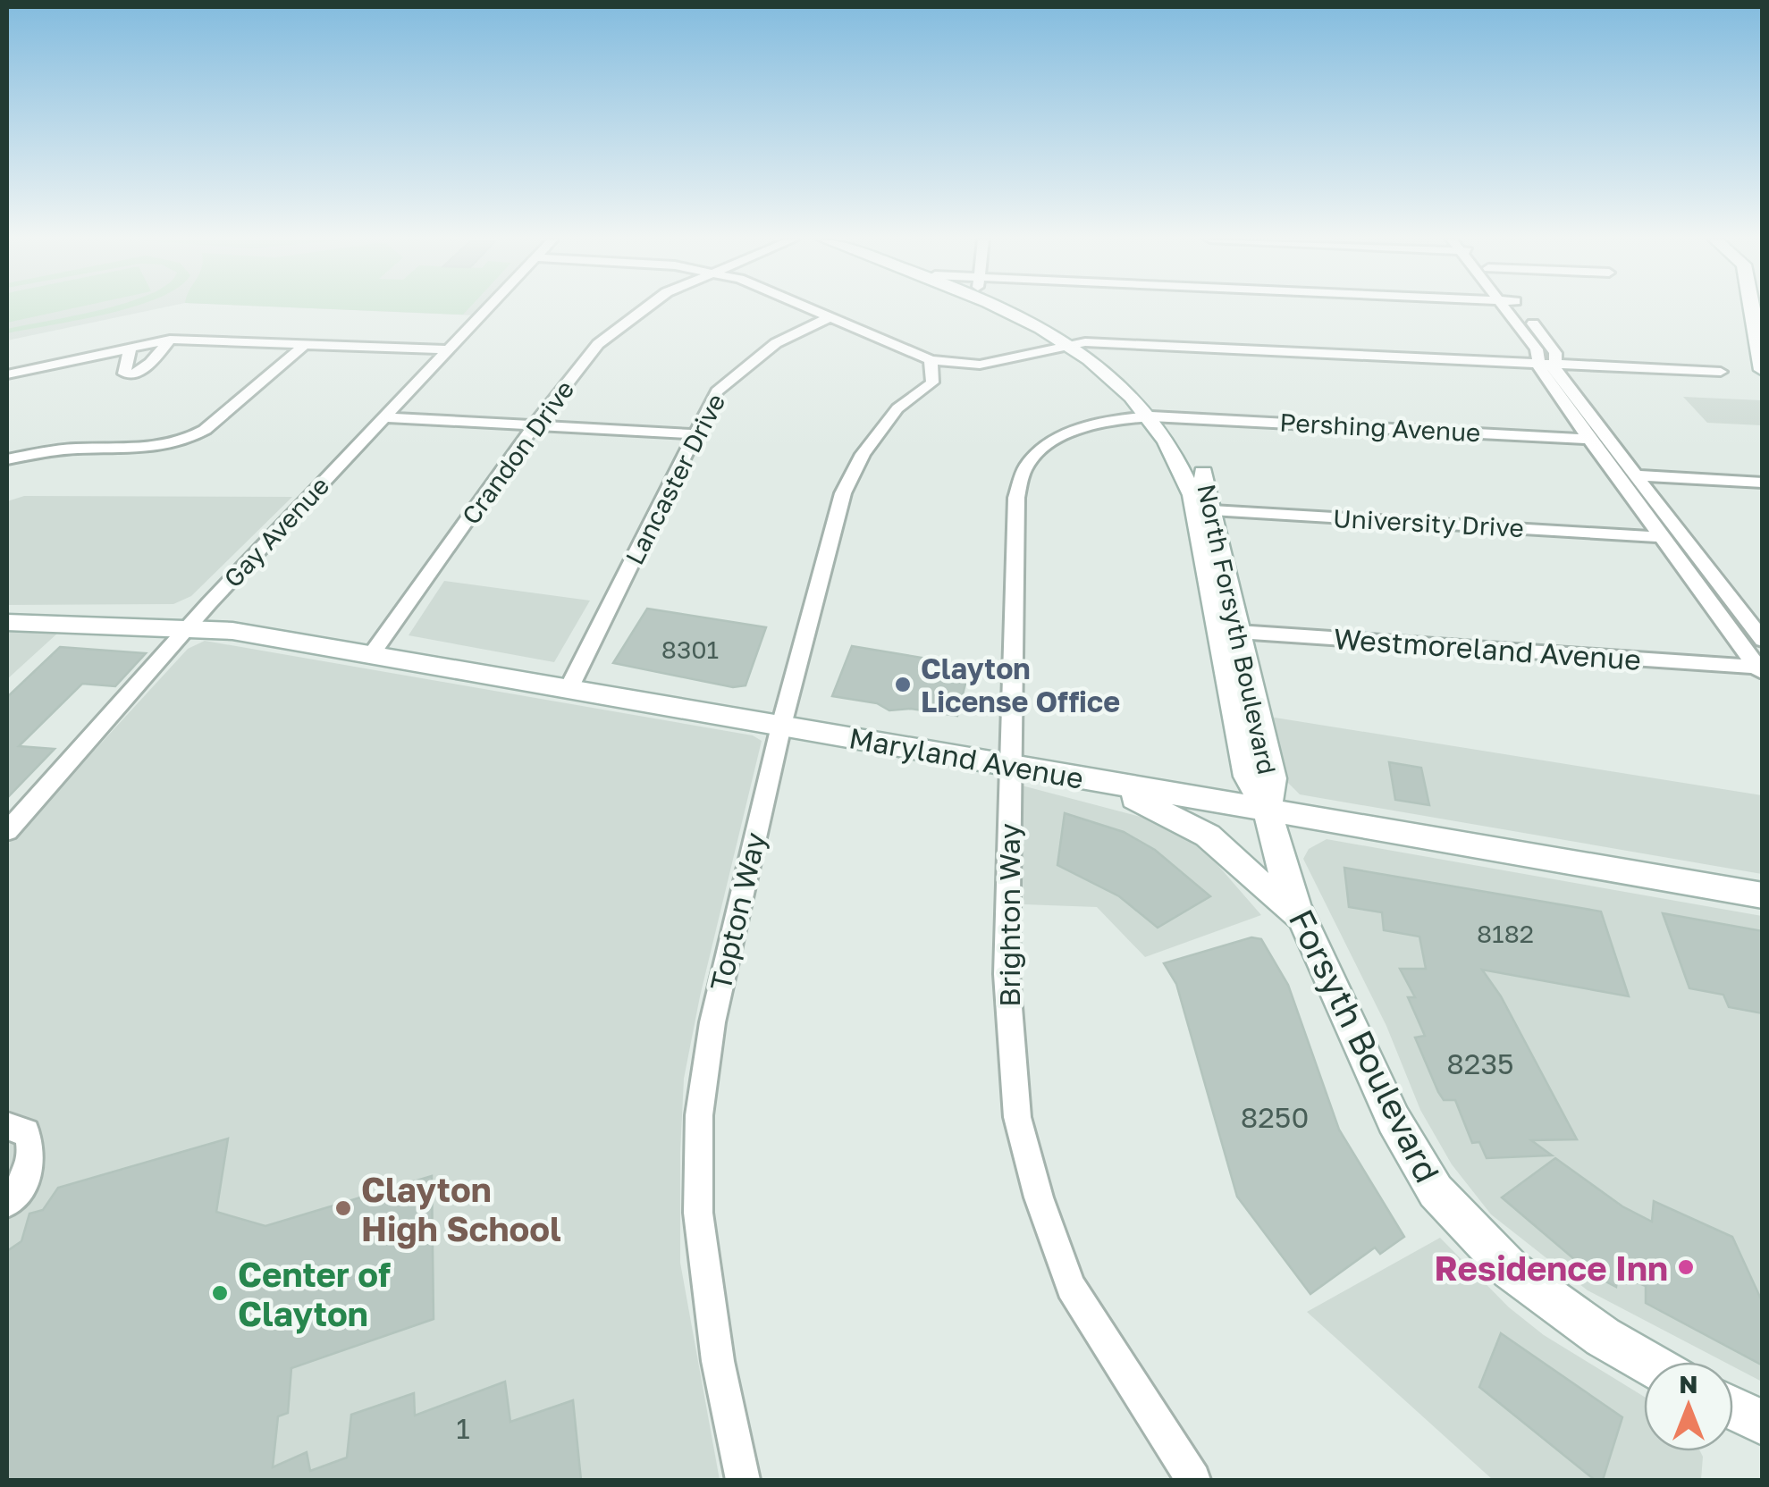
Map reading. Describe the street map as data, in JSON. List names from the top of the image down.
{
  "streets": {
    "street": [
      "Pershing Avenue",
      "Crandon Drive",
      "Lancaster Drive",
      "University Drive",
      "Gay Avenue",
      "North Forsyth Boulevard",
      "Westmoreland Avenue",
      "Maryland Avenue",
      "Topton Way",
      "Brighton Way",
      "Forsyth Boulevard"
    ]
  },
  "crossings": [
    ["Pershing Avenue", "North Forsyth Boulevard"],
    ["Pershing Avenue", "Brighton Way"],
    ["Crandon Drive", "Maryland Avenue"],
    ["Lancaster Drive", "Maryland Avenue"],
    ["University Drive", "North Forsyth Boulevard"],
    ["Gay Avenue", "Maryland Avenue"],
    ["North Forsyth Boulevard", "Westmoreland Avenue"],
    ["North Forsyth Boulevard", "Maryland Avenue"],
    ["North Forsyth Boulevard", "Brighton Way"],
    ["North Forsyth Boulevard", "Forsyth Boulevard"],
    ["Maryland Avenue", "Topton Way"],
    ["Maryland Avenue", "Brighton Way"],
    ["Maryland Avenue", "Forsyth Boulevard"]
  ],
  "places": [
    "Clayton License Office",
    "Clayton High School",
    "Residence Inn",
    "Center of Clayton"
  ],
  "house_numbers": [
    "8301",
    "8182",
    "8235",
    "8250",
    "1"
  ],
  "north": "top"
}
